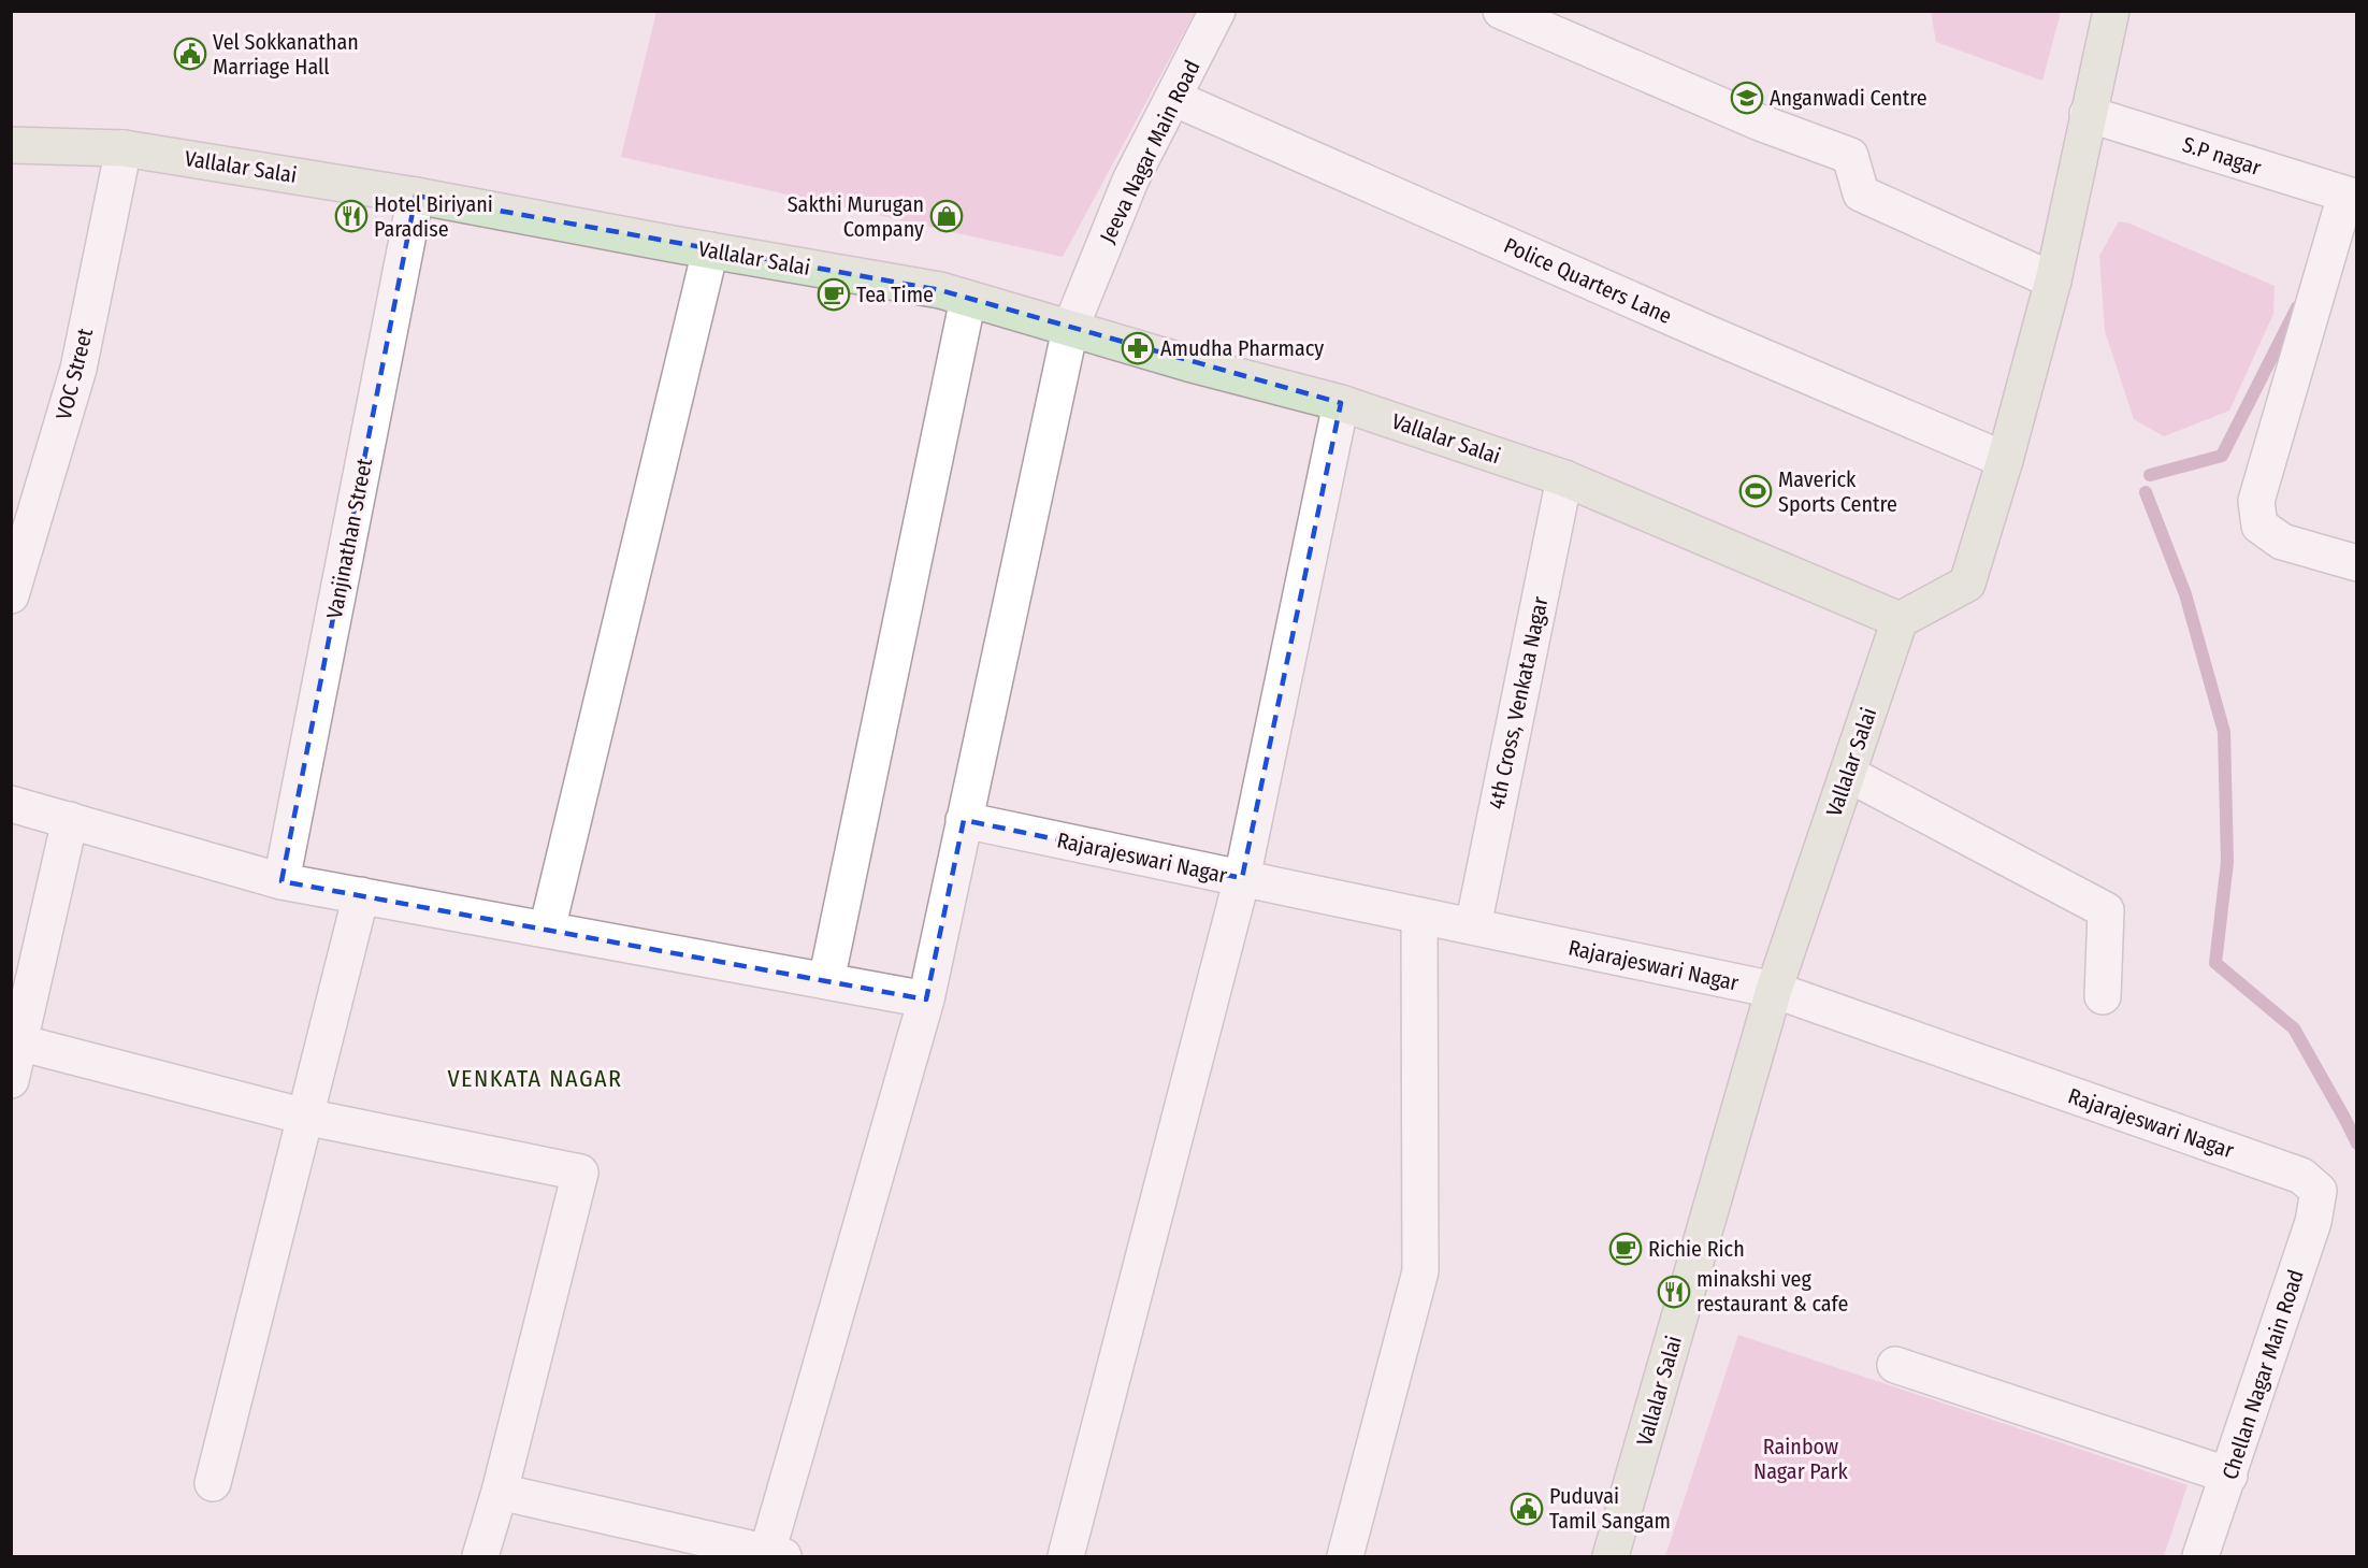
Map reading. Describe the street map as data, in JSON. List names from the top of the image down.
{
  "streets": {
    "street": [
      "Jeeva Nagar Main Road",
      "S.P nagar",
      "Vallalar Salai",
      "Police Quarters Lane",
      "VOC Street",
      "Vanjinathan Street",
      "4th Cross, Venkata Nagar",
      "Rajarajeswari Nagar",
      "Chellan Nagar Main Road"
    ]
  },
  "crossings": [
    ["Jeeva Nagar Main Road", "Vallalar Salai"],
    ["Jeeva Nagar Main Road", "Police Quarters Lane"],
    ["Jeeva Nagar Main Road", "Rajarajeswari Nagar"],
    ["Vallalar Salai", "VOC Street"],
    ["Vallalar Salai", "Vanjinathan Street"],
    ["Vallalar Salai", "4th Cross, Venkata Nagar"],
    ["Vallalar Salai", "Rajarajeswari Nagar"],
    ["4th Cross, Venkata Nagar", "Rajarajeswari Nagar"],
    ["Rajarajeswari Nagar", "Chellan Nagar Main Road"]
  ],
  "districts": ["VENKATA NAGAR"],
  "parks": ["Rainbow Nagar Park"],
  "places": {
    "public building": ["Vel Sokkanathan Marriage Hall", "Puduvai Tamil Sangam"],
    "school or university": ["Anganwadi Centre"],
    "restaurant": ["Hotel Biriyani Paradise", "minakshi veg restaurant & cafe"],
    "shop": ["Sakthi Murugan Company"],
    "cafe": ["Tea Time", "Richie Rich"],
    "pharmacy": ["Amudha Pharmacy"],
    "sports": ["Maverick Sports Centre"]
  }
}
